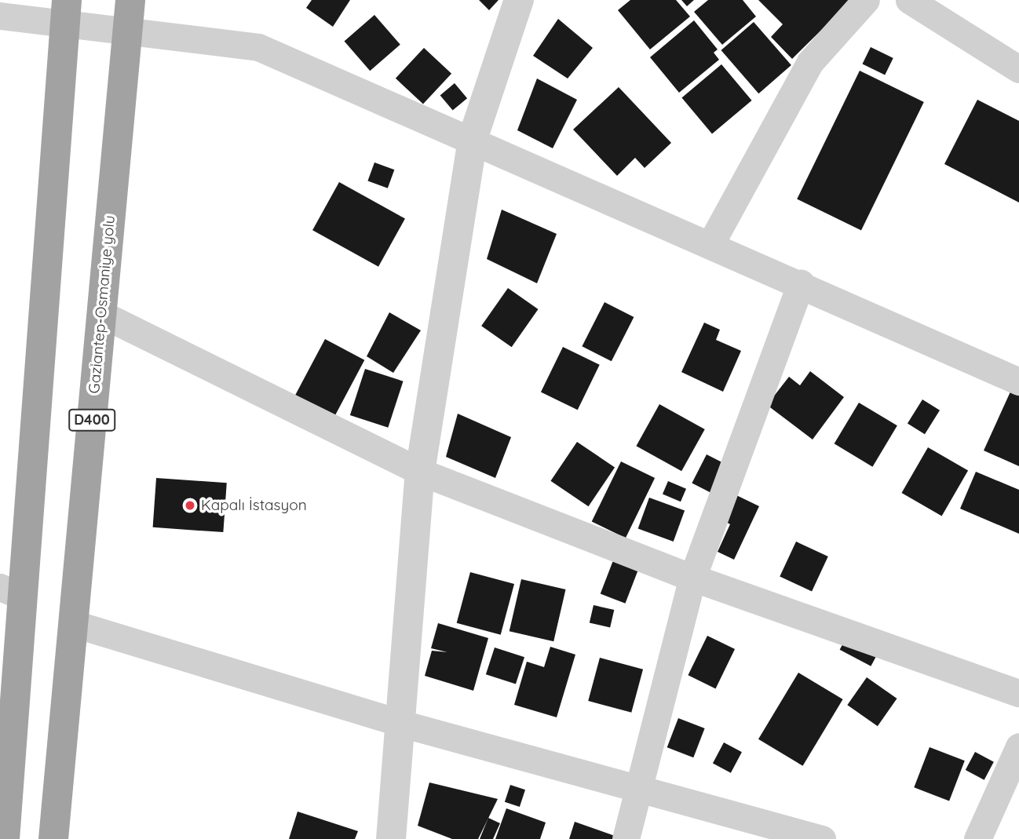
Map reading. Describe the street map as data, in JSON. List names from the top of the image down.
{
  "streets": {
    "highway": ["Gaziantep-Osmaniye yolu", "D400"]
  },
  "places": ["Kapalı İstasyon"]
}
